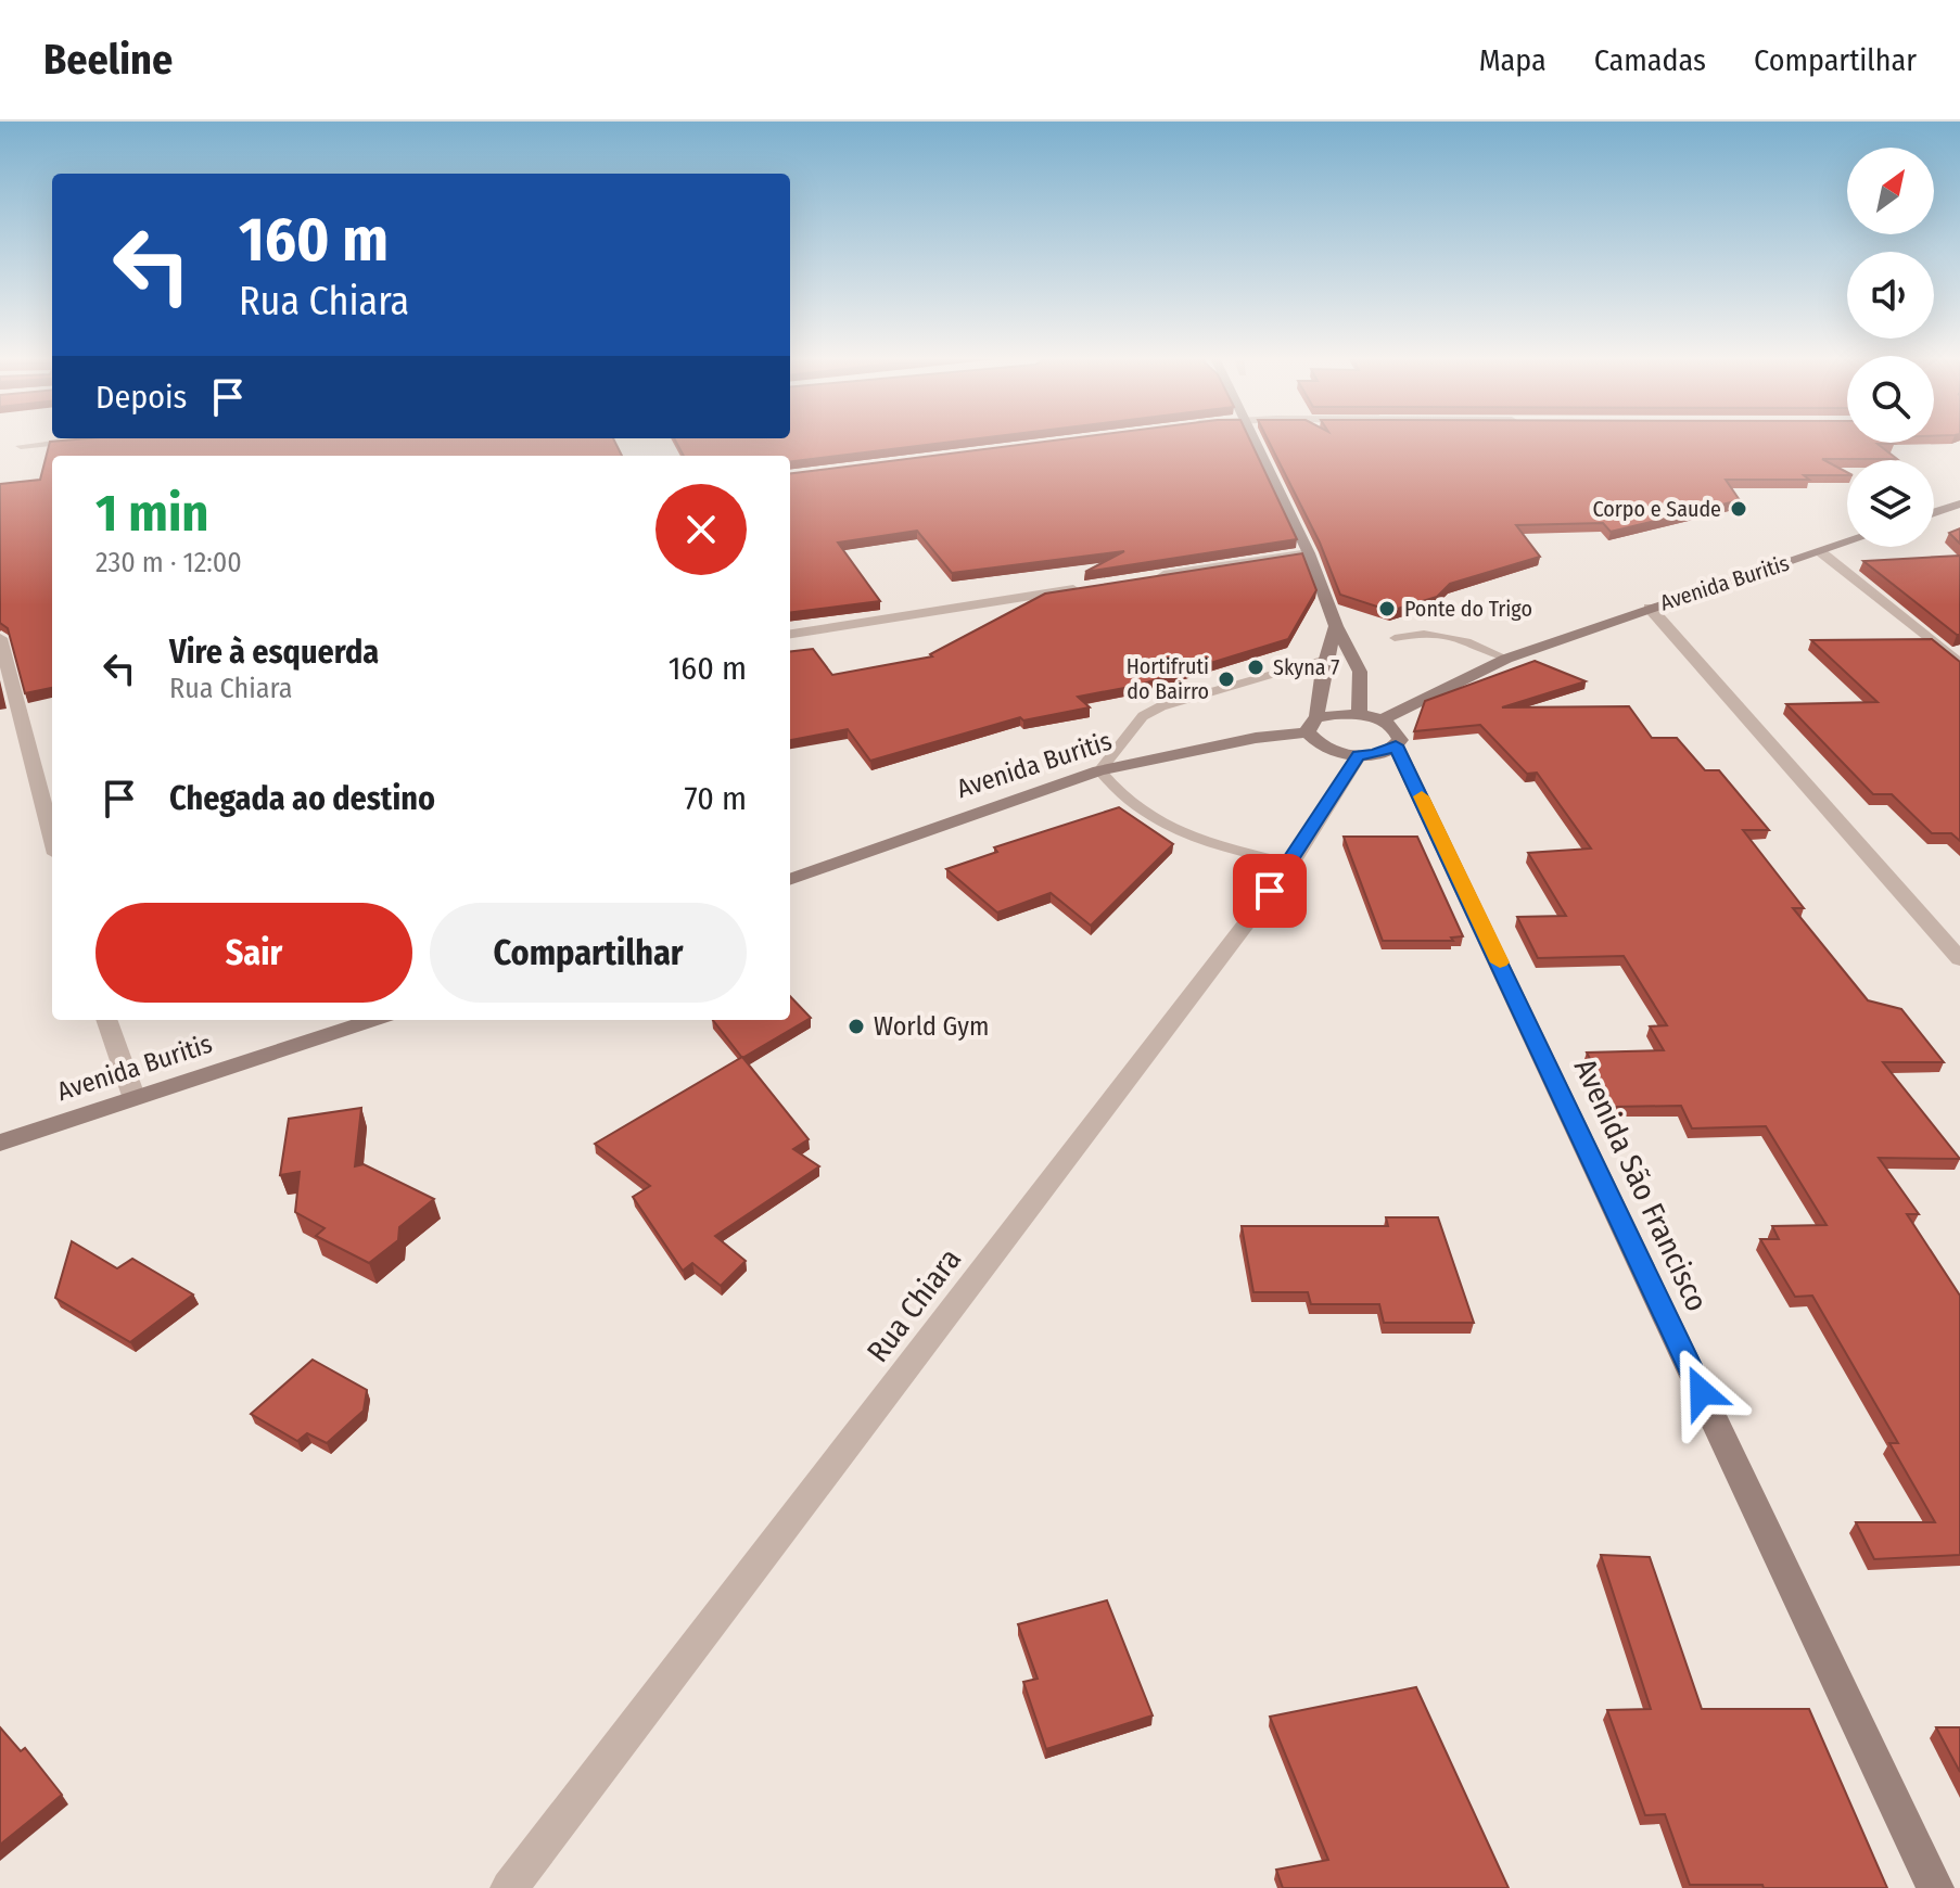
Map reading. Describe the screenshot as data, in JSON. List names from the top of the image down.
{
  "streets": {
    "street": ["Avenida Buritis", "Avenida São Francisco", "Rua Chiara"]
  },
  "crossings": [
    ["Avenida Buritis", "Avenida São Francisco"]
  ],
  "places": [
    "Corpo e Saude",
    "Ponte do Trigo",
    "Skyna 7",
    "Hortifruti do Bairro",
    "World Gym"
  ],
  "north": "top right",
  "page": {
    "header": "Beeline",
    "nav": ["Mapa", "Camadas", "Compartilhar"],
    "turn": ["160 m", "Rua Chiara"],
    "then": "Depois",
    "heading": ["1 min", "230 m · 12:00"],
    "list": [
      {
        "name": "Vire à esquerda",
        "note": "Rua Chiara",
        "value": "160 m"
      },
      {
        "name": "Chegada ao destino",
        "value": "70 m"
      }
    ],
    "buttons": ["Sair", "Compartilhar"]
  }
}
